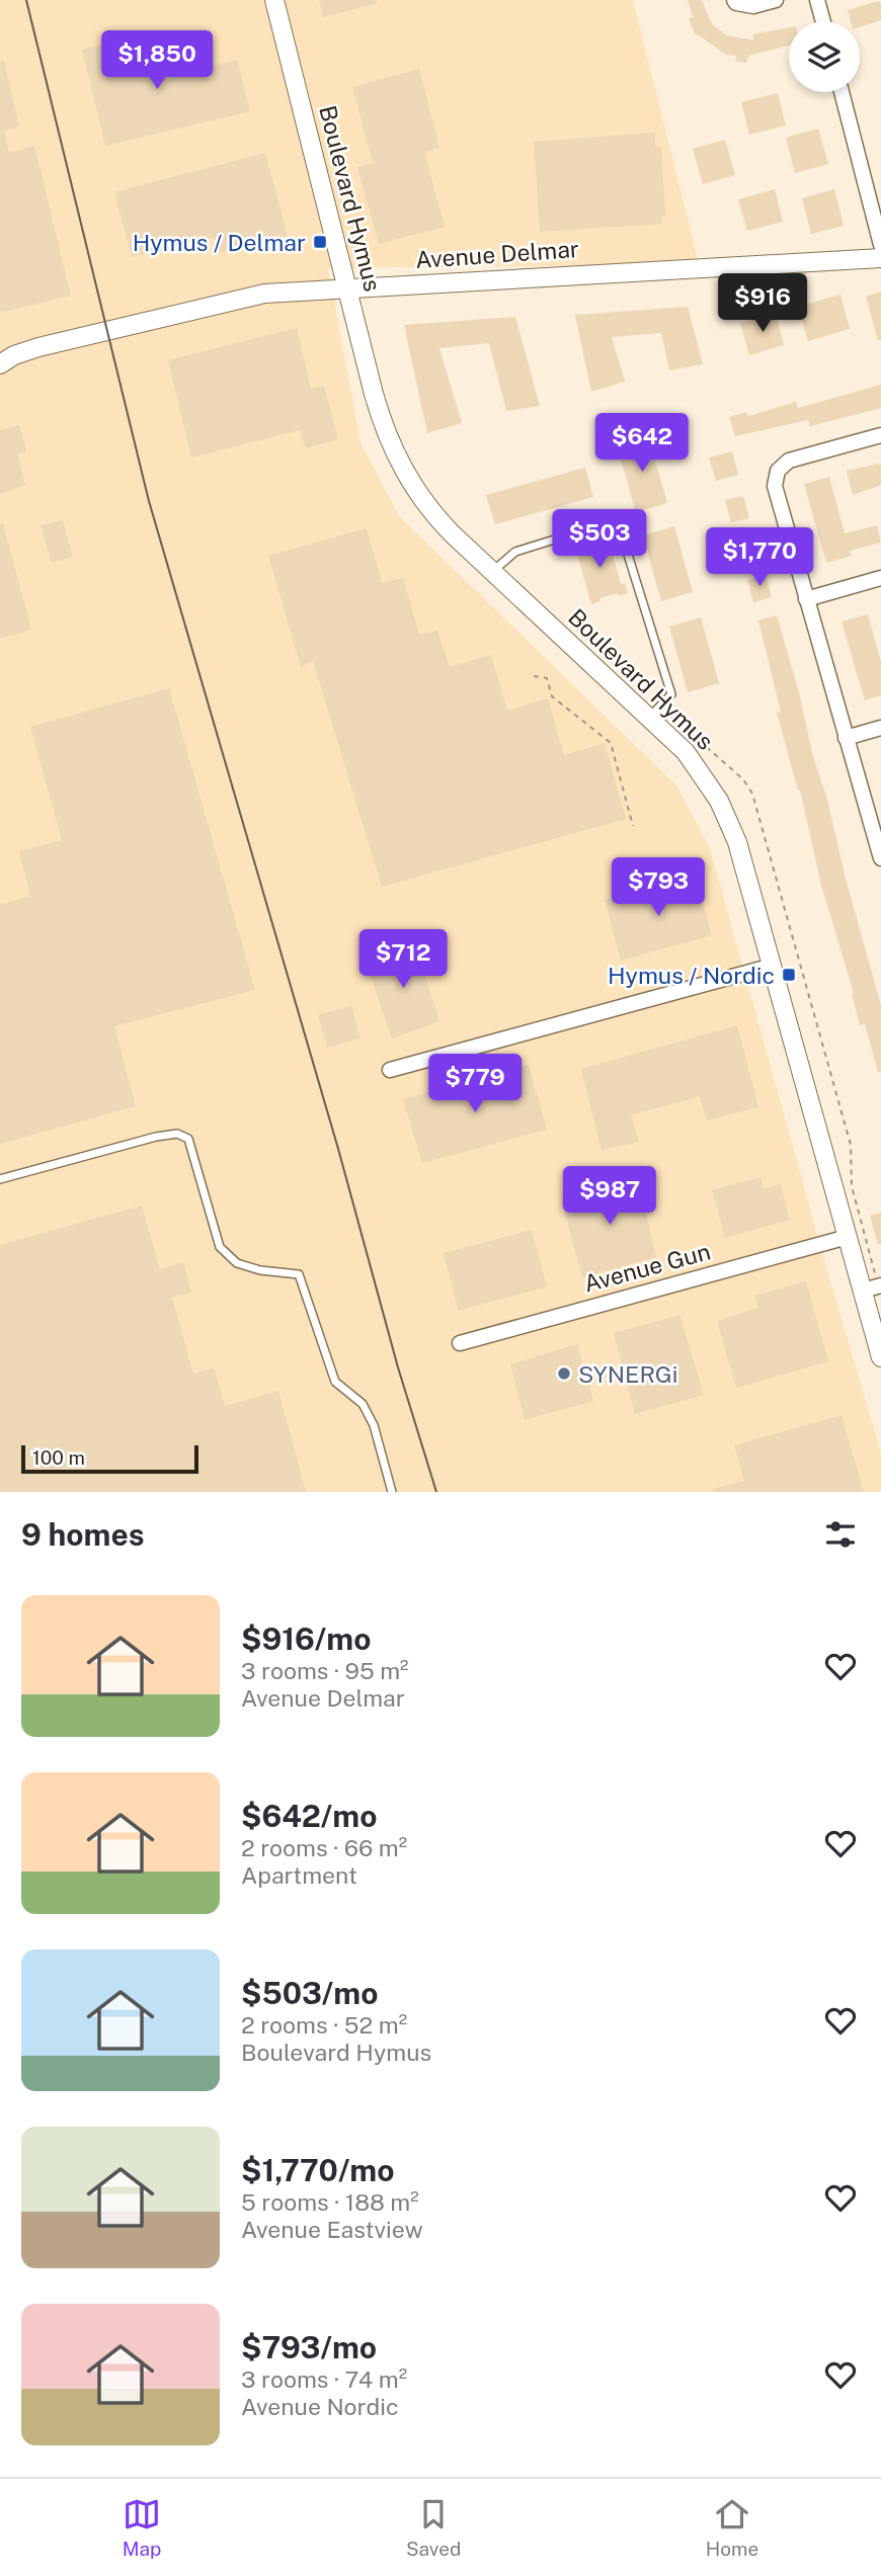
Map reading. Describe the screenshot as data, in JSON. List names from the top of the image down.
{
  "streets": {
    "street": ["Boulevard Hymus", "Avenue Delmar", "Avenue Gun"]
  },
  "crossings": [
    ["Boulevard Hymus", "Avenue Delmar"],
    ["Boulevard Hymus", "Avenue Gun"]
  ],
  "places": {
    "transit": ["Hymus / Delmar", "Hymus / Nordic"],
    "other": ["SYNERGi"]
  },
  "scale_bar": "100 m",
  "page": {
    "price": [
      "$1,850",
      "$916",
      "$642",
      "$503",
      "$1,770",
      "$793",
      "$712",
      "$779",
      "$987"
    ],
    "scale": "100 m",
    "heading": "9 homes",
    "list": [
      {
        "name": "$916/mo",
        "note": "3 rooms · 95 m² · Avenue Delmar"
      },
      {
        "name": "$642/mo",
        "note": "2 rooms · 66 m² · Apartment"
      },
      {
        "name": "$503/mo",
        "note": "2 rooms · 52 m² · Boulevard Hymus"
      },
      {
        "name": "$1,770/mo",
        "note": "5 rooms · 188 m² · Avenue Eastview"
      },
      {
        "name": "$793/mo",
        "note": "3 rooms · 74 m² · Avenue Nordic"
      }
    ],
    "tabs": ["Map", "Saved", "Home"]
  }
}
